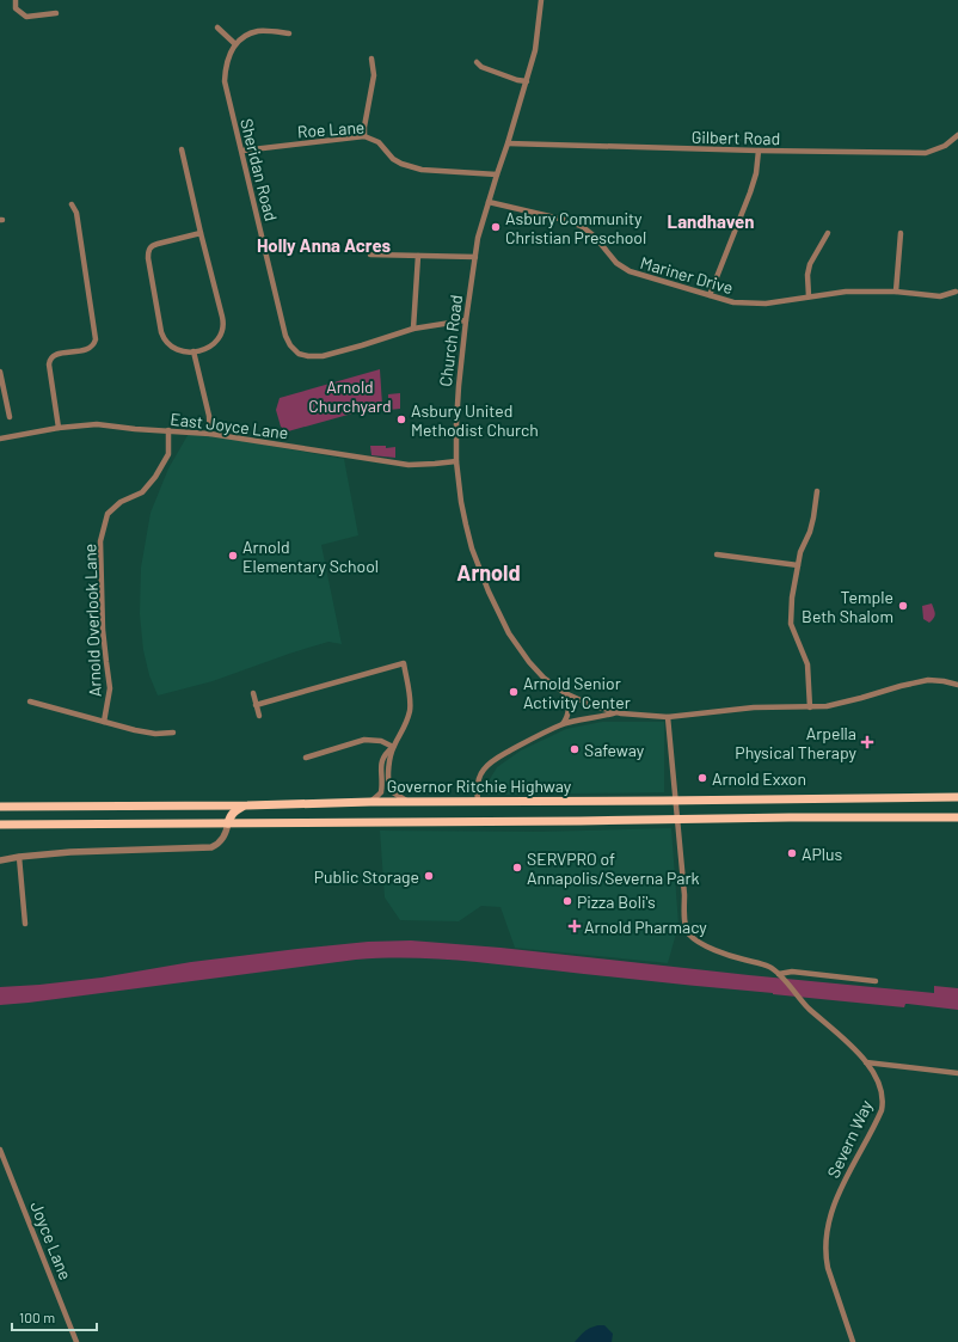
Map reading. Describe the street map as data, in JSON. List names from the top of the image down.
{
  "streets": {
    "highway": ["Governor Ritchie Highway"],
    "street": [
      "Roe Lane",
      "Gilbert Road",
      "Sheridan Road",
      "Mariner Drive",
      "Church Road",
      "East Joyce Lane",
      "Arnold Overlook Lane",
      "Severn Way",
      "Joyce Lane"
    ]
  },
  "crossings": [
    ["Roe Lane", "Sheridan Road"],
    ["Roe Lane", "Church Road"],
    ["Gilbert Road", "Church Road"],
    ["Sheridan Road", "Church Road"],
    ["Mariner Drive", "Church Road"],
    ["Church Road", "East Joyce Lane"],
    ["East Joyce Lane", "Arnold Overlook Lane"],
    ["Governor Ritchie Highway", "Severn Way"]
  ],
  "districts": ["Landhaven", "Holly Anna Acres", "Arnold"],
  "parks": ["Arnold Churchyard"],
  "places": {
    "other": [
      "Asbury Community Christian Preschool",
      "Asbury United Methodist Church",
      "Arnold Elementary School",
      "Temple Beth Shalom",
      "Arnold Senior Activity Center",
      "Safeway",
      "Arnold Exxon",
      "APlus",
      "SERVPRO of Annapolis/Severna Park",
      "Public Storage",
      "Pizza Boli's"
    ],
    "health": ["Arpella Physical Therapy", "Arnold Pharmacy"]
  },
  "scale_bar": "100 m"
}
